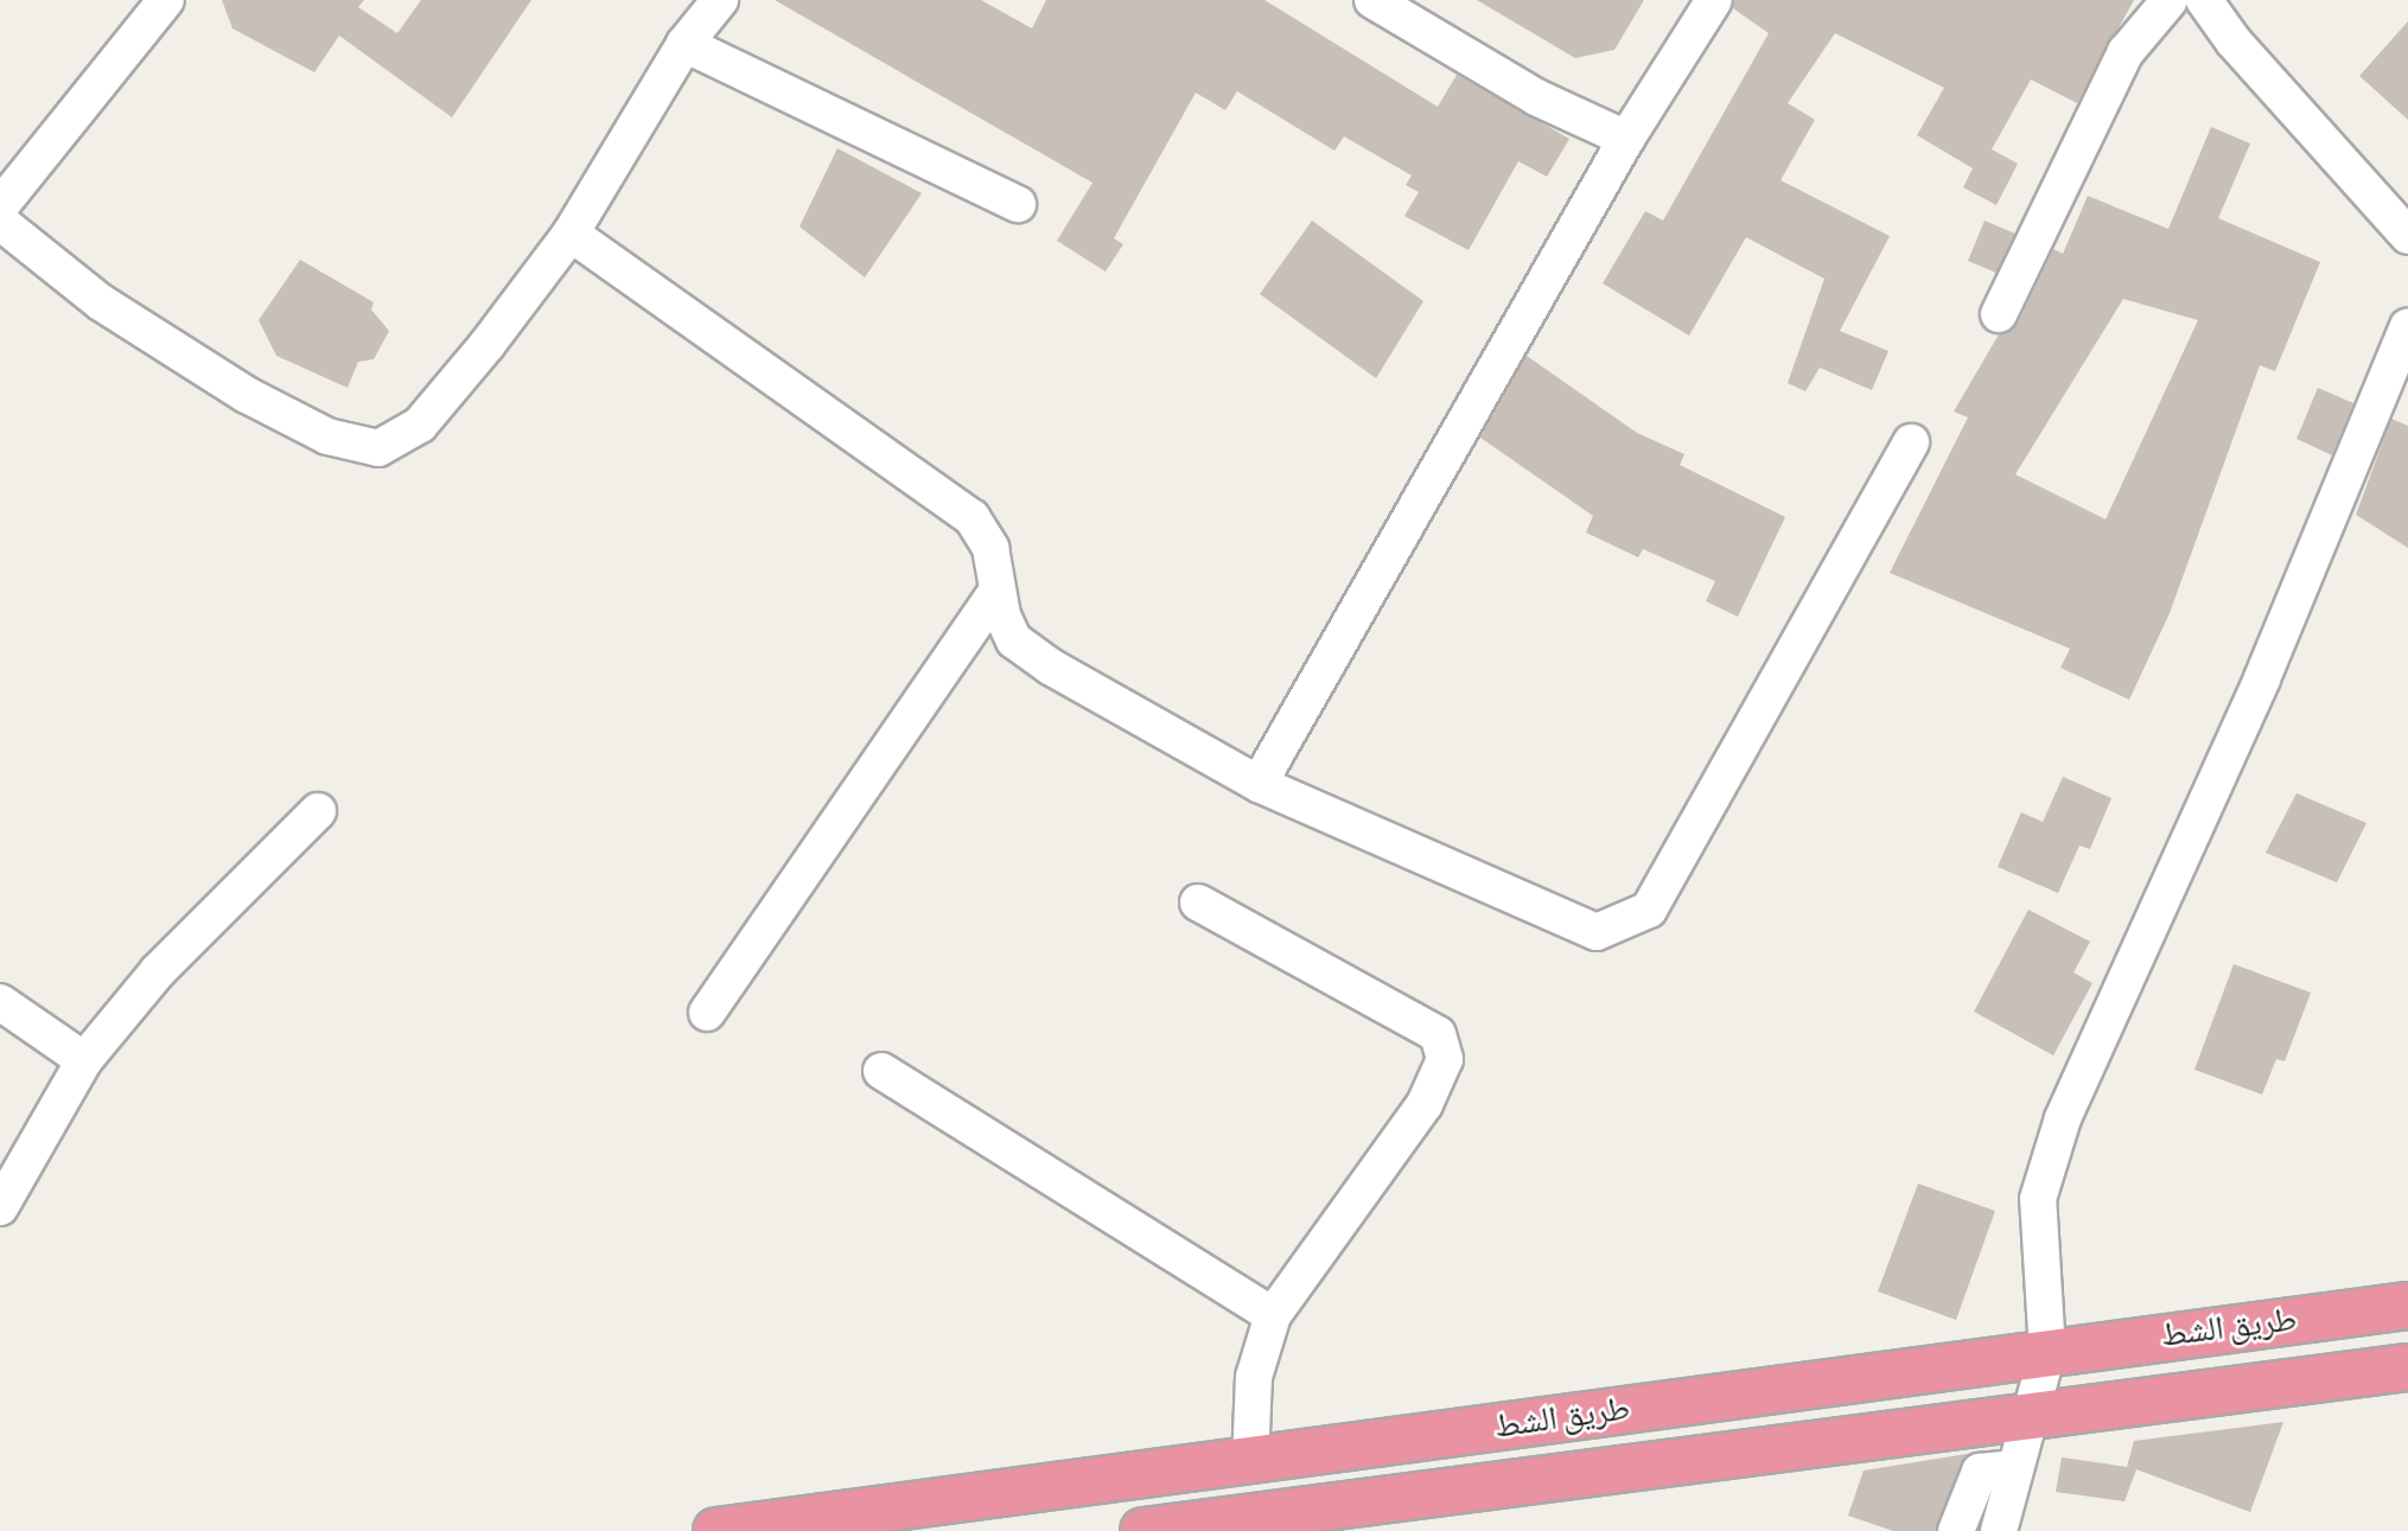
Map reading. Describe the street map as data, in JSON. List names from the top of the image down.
{
  "streets": {
    "highway": ["طريق الشط"]
  }
}
